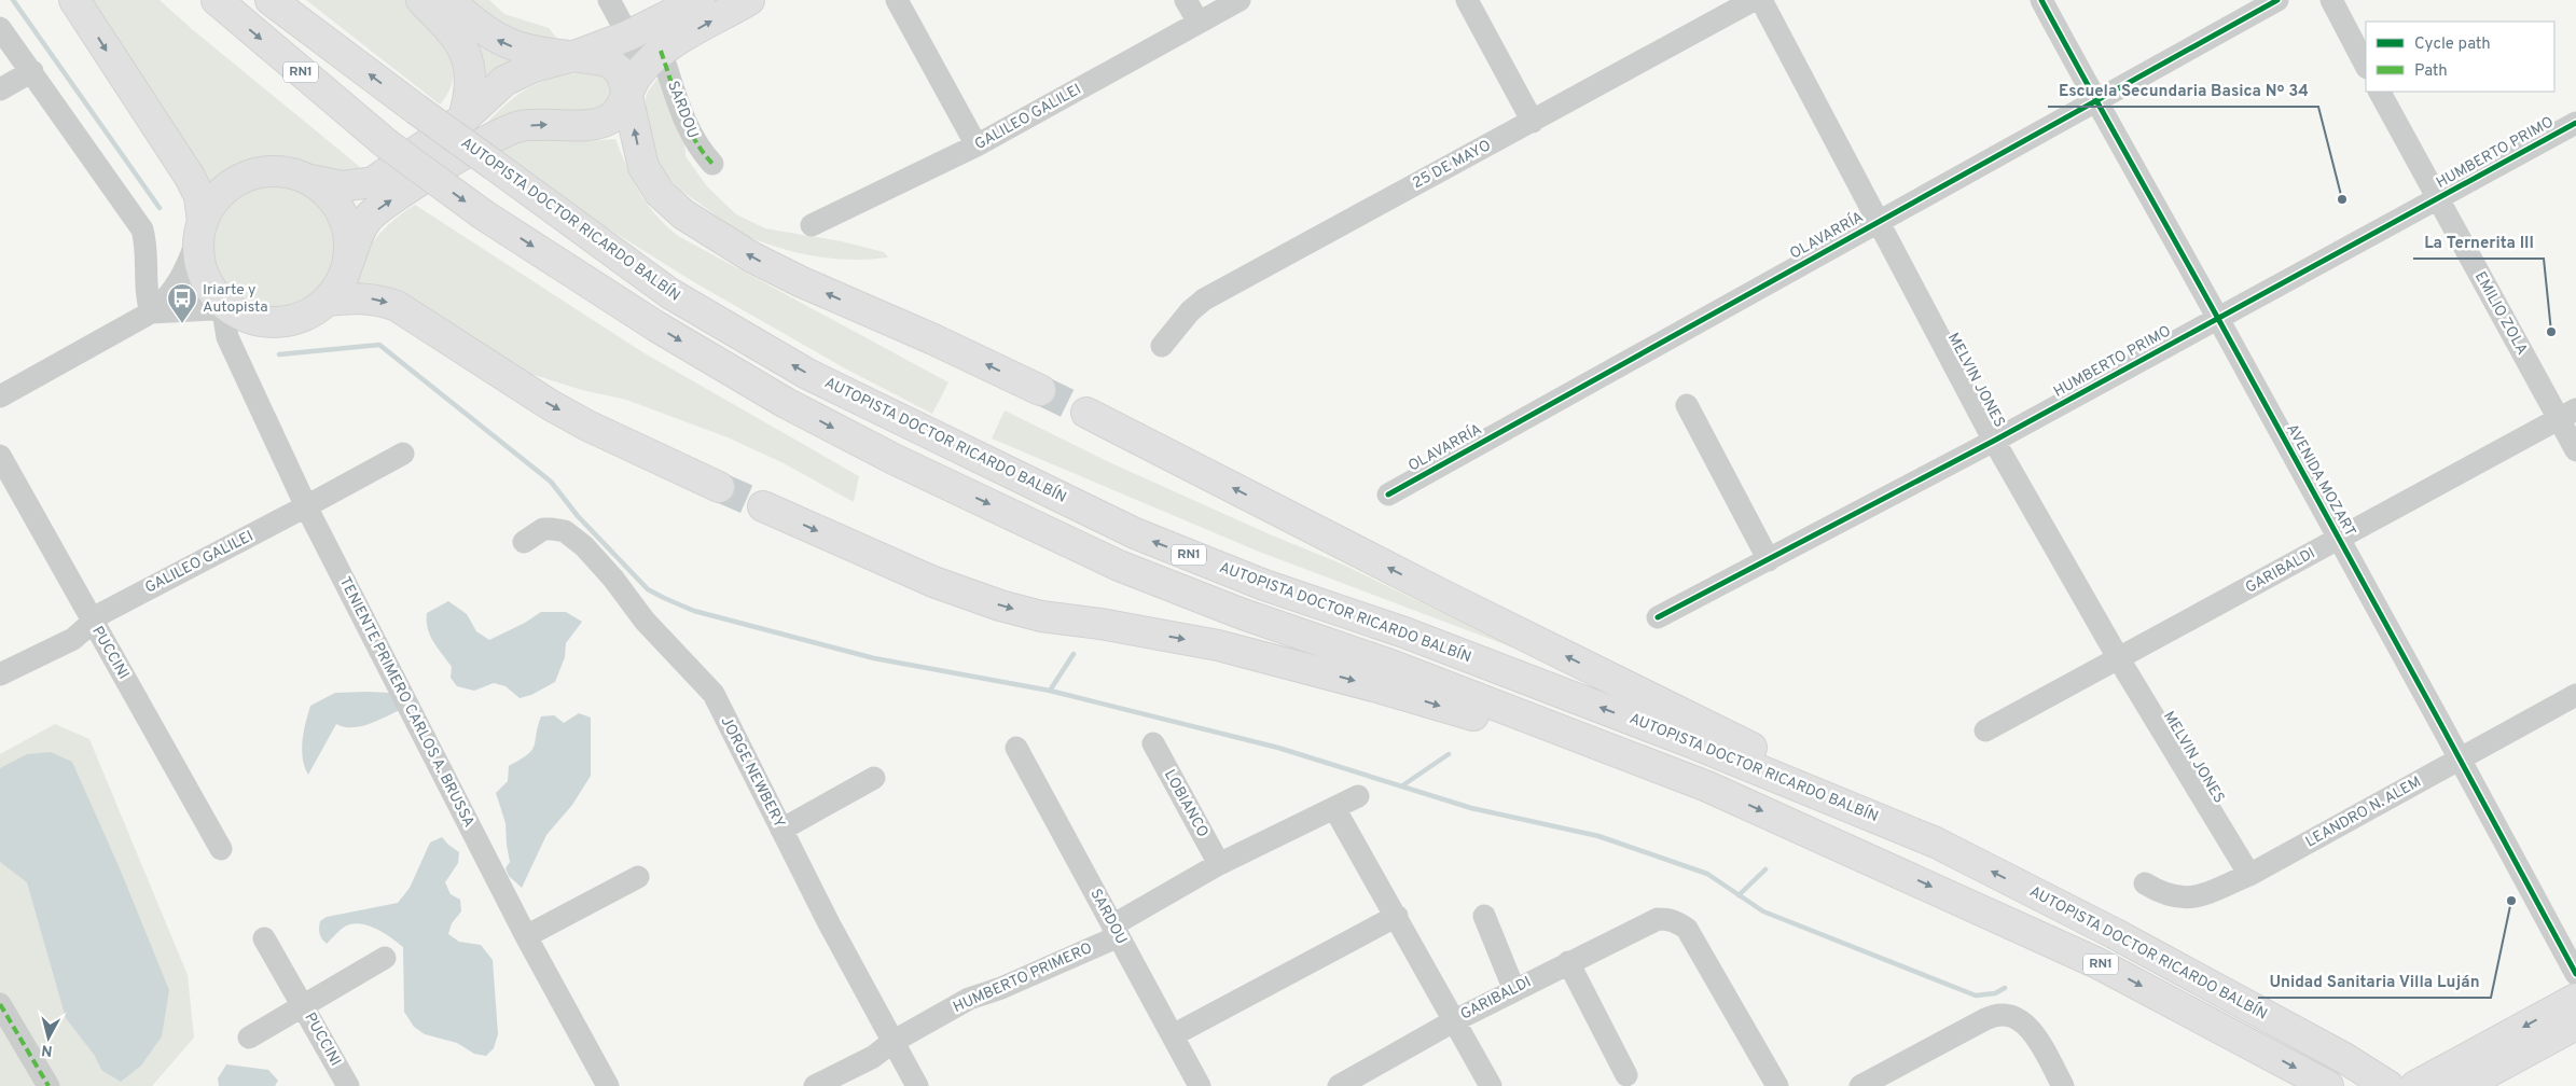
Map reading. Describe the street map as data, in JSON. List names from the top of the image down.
{
  "streets": {
    "main road": ["RN1", "AUTOPISTA DOCTOR RICARDO BALBÍN"],
    "street": [
      "SARDOU",
      "GALILEO GALILEI",
      "HUMBERTO PRIMO",
      "25 DE MAYO",
      "OLAVARRÍA",
      "EMILIO ZOLA",
      "MELVIN JONES",
      "AVENIDA MOZART",
      "GARIBALDI",
      "PUCCINI",
      "TENIENTE PRIMERO CARLOS A. BRUSSA",
      "JORGE NEWBERY",
      "LOBIANCO",
      "LEANDRO N. ALEM",
      "HUMBERTO PRIMERO"
    ]
  },
  "crossings": [
    ["SARDOU", "HUMBERTO PRIMERO"],
    ["GALILEO GALILEI", "PUCCINI"],
    ["GALILEO GALILEI", "TENIENTE PRIMERO CARLOS A. BRUSSA"],
    ["HUMBERTO PRIMO", "EMILIO ZOLA"],
    ["HUMBERTO PRIMO", "MELVIN JONES"],
    ["HUMBERTO PRIMO", "AVENIDA MOZART"],
    ["OLAVARRÍA", "MELVIN JONES"],
    ["OLAVARRÍA", "AVENIDA MOZART"],
    ["EMILIO ZOLA", "GARIBALDI"],
    ["MELVIN JONES", "GARIBALDI"],
    ["MELVIN JONES", "LEANDRO N. ALEM"],
    ["AVENIDA MOZART", "GARIBALDI"],
    ["AVENIDA MOZART", "LEANDRO N. ALEM"],
    ["JORGE NEWBERY", "HUMBERTO PRIMERO"],
    ["LOBIANCO", "HUMBERTO PRIMERO"]
  ],
  "places": {
    "other": ["Escuela Secundaria Basica Nº 34", "La Ternerita III", "Unidad Sanitaria Villa Luján"],
    "bus stop": ["Iriarte y Autopista"]
  },
  "legend": ["Cycle path", "Path"],
  "north": "bottom"
}
